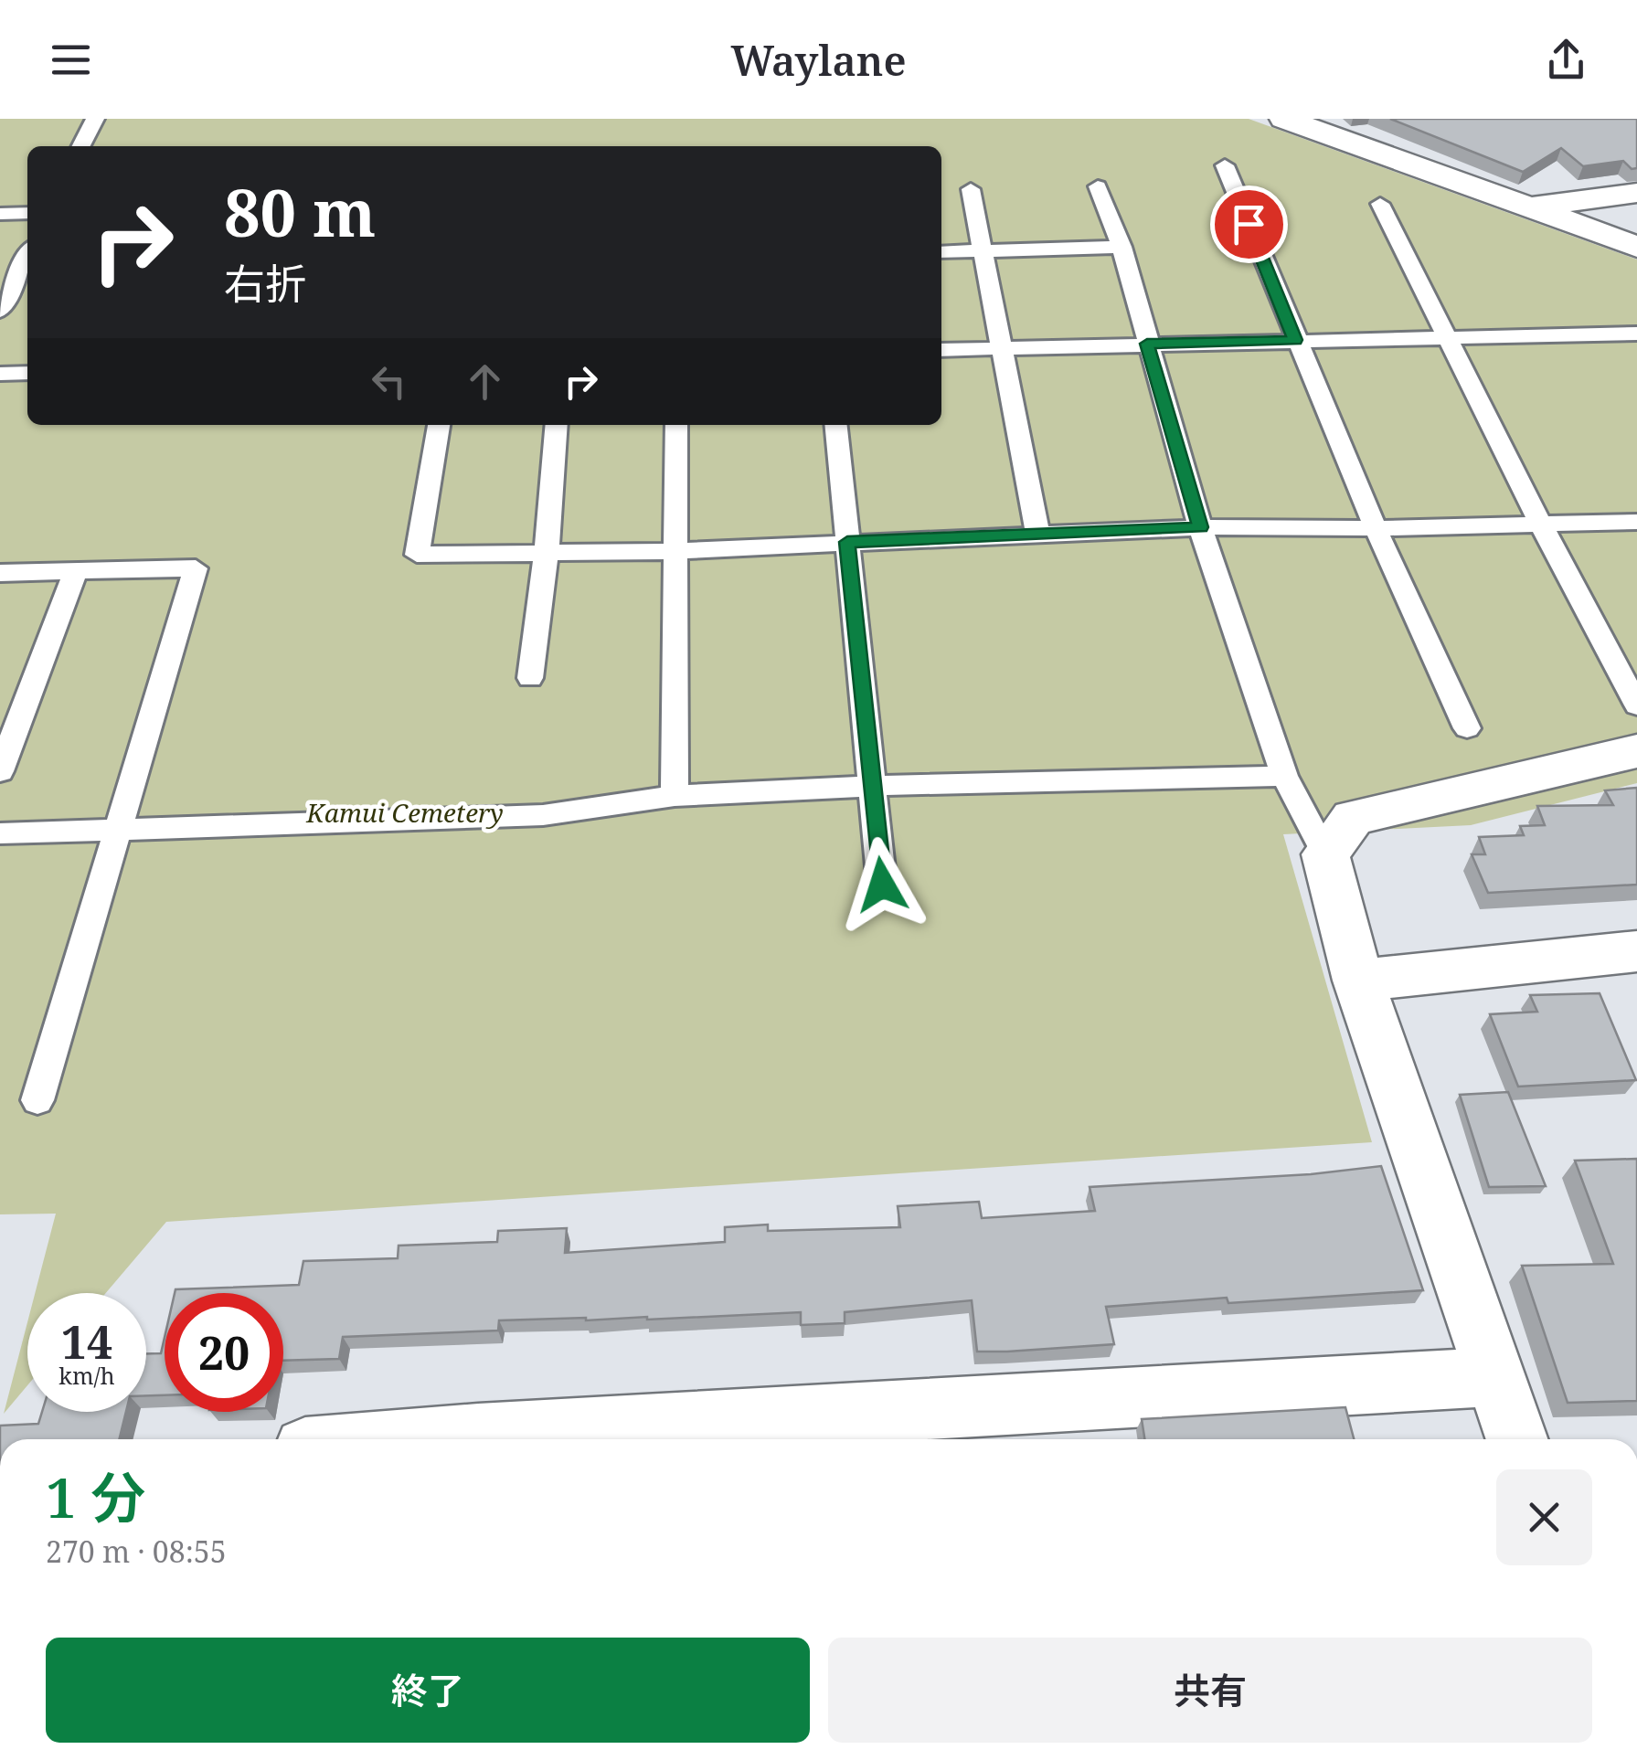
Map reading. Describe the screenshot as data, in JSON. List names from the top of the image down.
{
  "parks": ["Kamui Cemetery"],
  "page": {
    "header": "Waylane",
    "turn": ["80 m", "右折"],
    "speed": "14 km/h",
    "limit": "20",
    "heading": ["1 分", "270 m · 08:55"],
    "buttons": ["終了", "共有"]
  }
}
